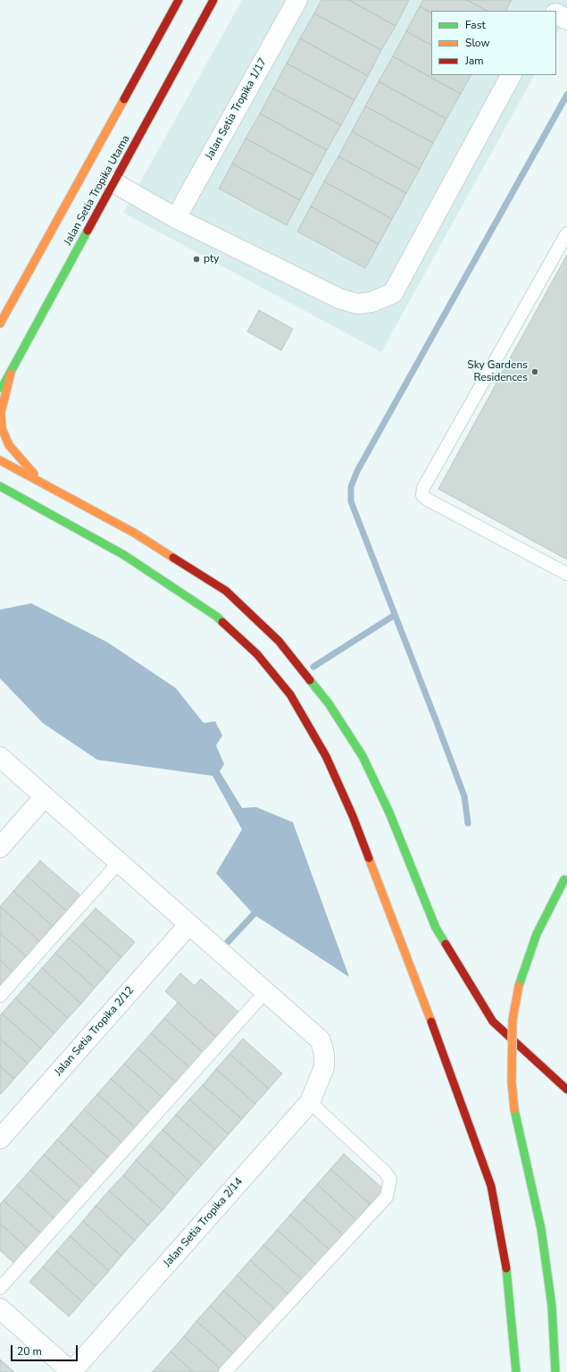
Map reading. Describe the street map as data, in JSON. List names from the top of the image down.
{
  "streets": {
    "main road": ["Jalan Setia Tropika Utama"],
    "street": ["Jalan Setia Tropika 1/17", "Jalan Setia Tropika 2/12", "Jalan Setia Tropika 2/14"]
  },
  "places": ["pty", "Sky Gardens Residences"],
  "legend": ["Fast", "Slow", "Jam"],
  "scale_bar": "20 m"
}
